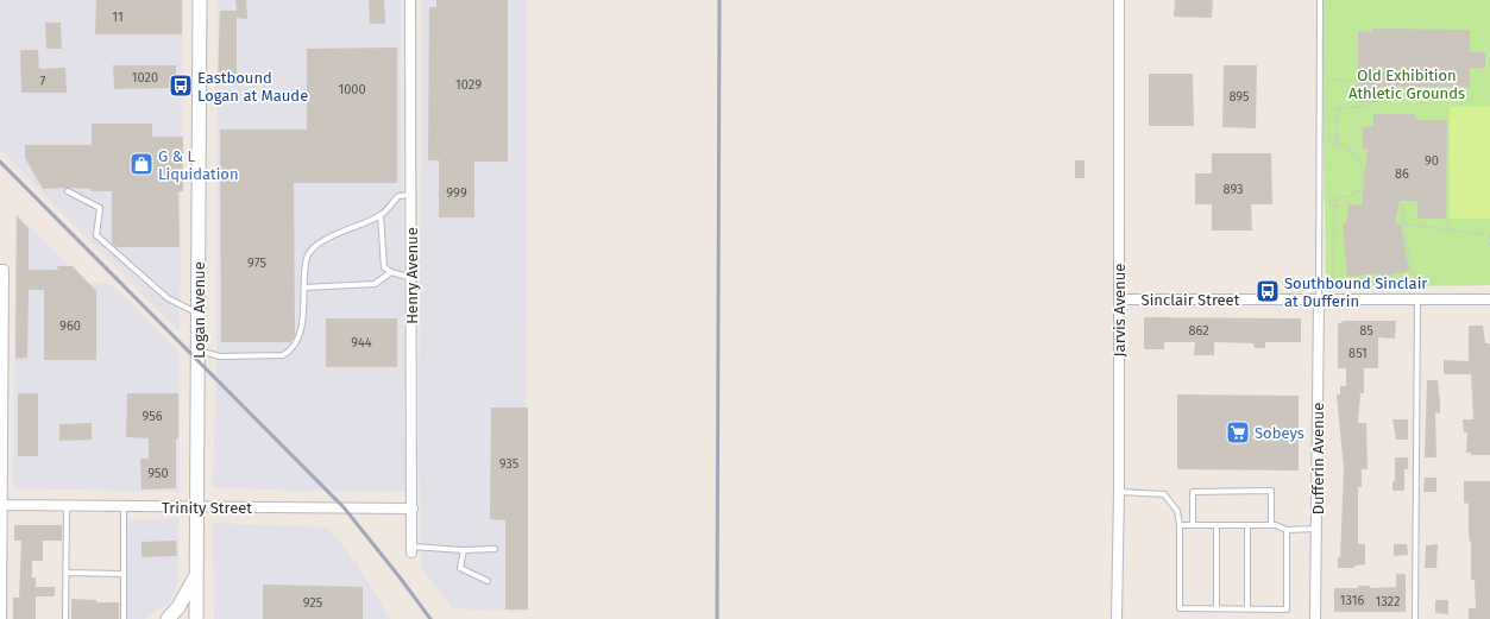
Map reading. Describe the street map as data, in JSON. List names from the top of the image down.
{
  "streets": {
    "main road": ["Logan Avenue"],
    "street": [
      "Henry Avenue",
      "Sinclair Street",
      "Jarvis Avenue",
      "Dufferin Avenue",
      "Trinity Street"
    ]
  },
  "crossings": [
    ["Henry Avenue", "Trinity Street"],
    ["Sinclair Street", "Jarvis Avenue"],
    ["Sinclair Street", "Dufferin Avenue"],
    ["Logan Avenue", "Trinity Street"]
  ],
  "parks": ["Old Exhibition Athletic Grounds"],
  "places": {
    "bus stop": ["Eastbound Logan at Maude", "Southbound Sinclair at Dufferin"],
    "shop": ["G & L Liquidation"],
    "supermarket": ["Sobeys"]
  },
  "house_numbers": [
    "11",
    "1020",
    "7",
    "1029",
    "1000",
    "895",
    "90",
    "86",
    "893",
    "999",
    "975",
    "960",
    "862",
    "85",
    "944",
    "851",
    "956",
    "935",
    "950",
    "1316",
    "1322",
    "925"
  ]
}
